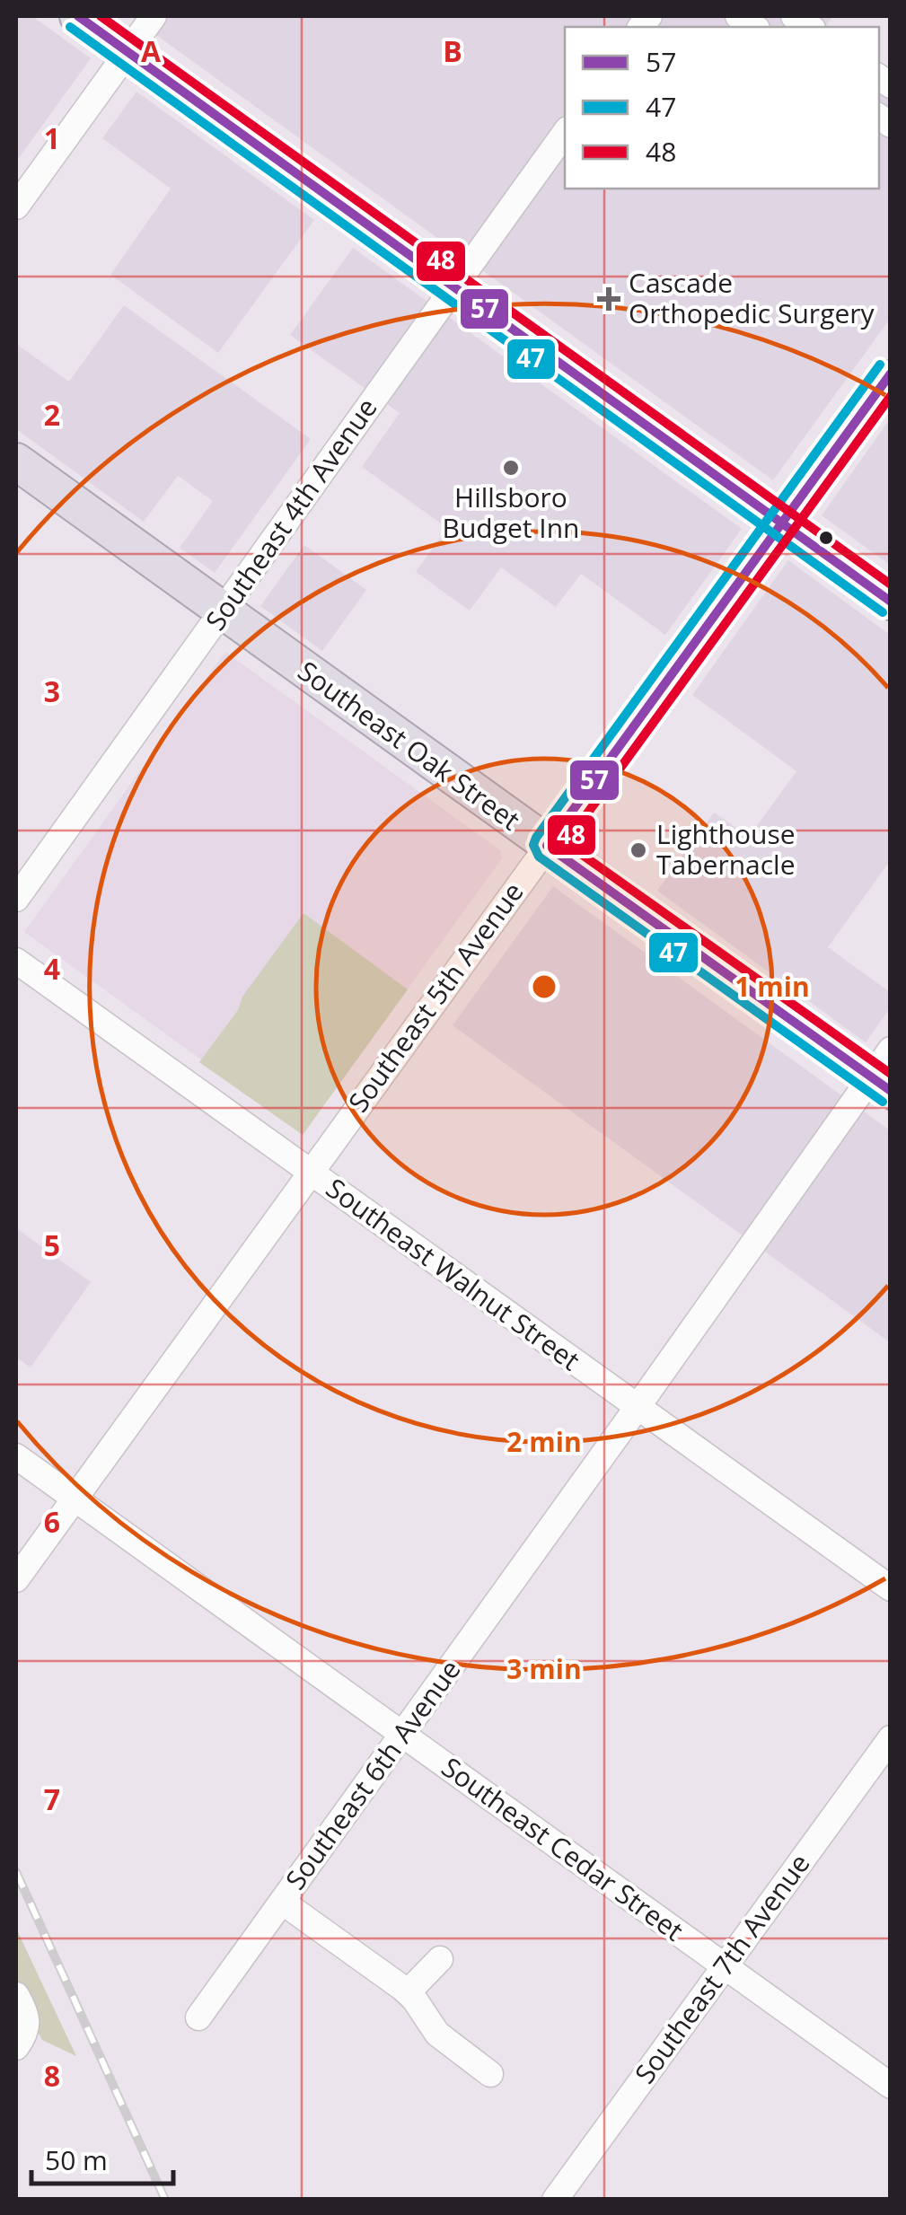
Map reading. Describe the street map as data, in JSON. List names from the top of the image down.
{
  "streets": {
    "highway": ["Southeast Oak Street"],
    "street": [
      "Southeast 4th Avenue",
      "Southeast 5th Avenue",
      "Southeast Walnut Street",
      "Southeast 6th Avenue",
      "Southeast Cedar Street",
      "Southeast 7th Avenue"
    ]
  },
  "crossings": [
    ["Southeast 4th Avenue", "Southeast Oak Street"],
    ["Southeast Oak Street", "Southeast 5th Avenue"],
    ["Southeast Oak Street", "Southeast 6th Avenue"],
    ["Southeast 5th Avenue", "Southeast Walnut Street"],
    ["Southeast 5th Avenue", "Southeast Cedar Street"],
    ["Southeast Walnut Street", "Southeast 6th Avenue"],
    ["Southeast 6th Avenue", "Southeast Cedar Street"],
    ["Southeast Cedar Street", "Southeast 7th Avenue"]
  ],
  "places": {
    "health": ["Cascade Orthopedic Surgery"],
    "other": ["Hillsboro Budget Inn", "Lighthouse Tabernacle"]
  },
  "lines": ["transit line 57", "transit line 48", "transit line 47"],
  "legend": ["57", "47", "48"],
  "scale_bar": "50 m",
  "grid": {
    "columns": ["A", "B"],
    "rows": [
      "1",
      "2",
      "3",
      "4",
      "5",
      "6",
      "7",
      "8"
    ]
  },
  "rings": ["1 min", "2 min", "3 min"]
}
